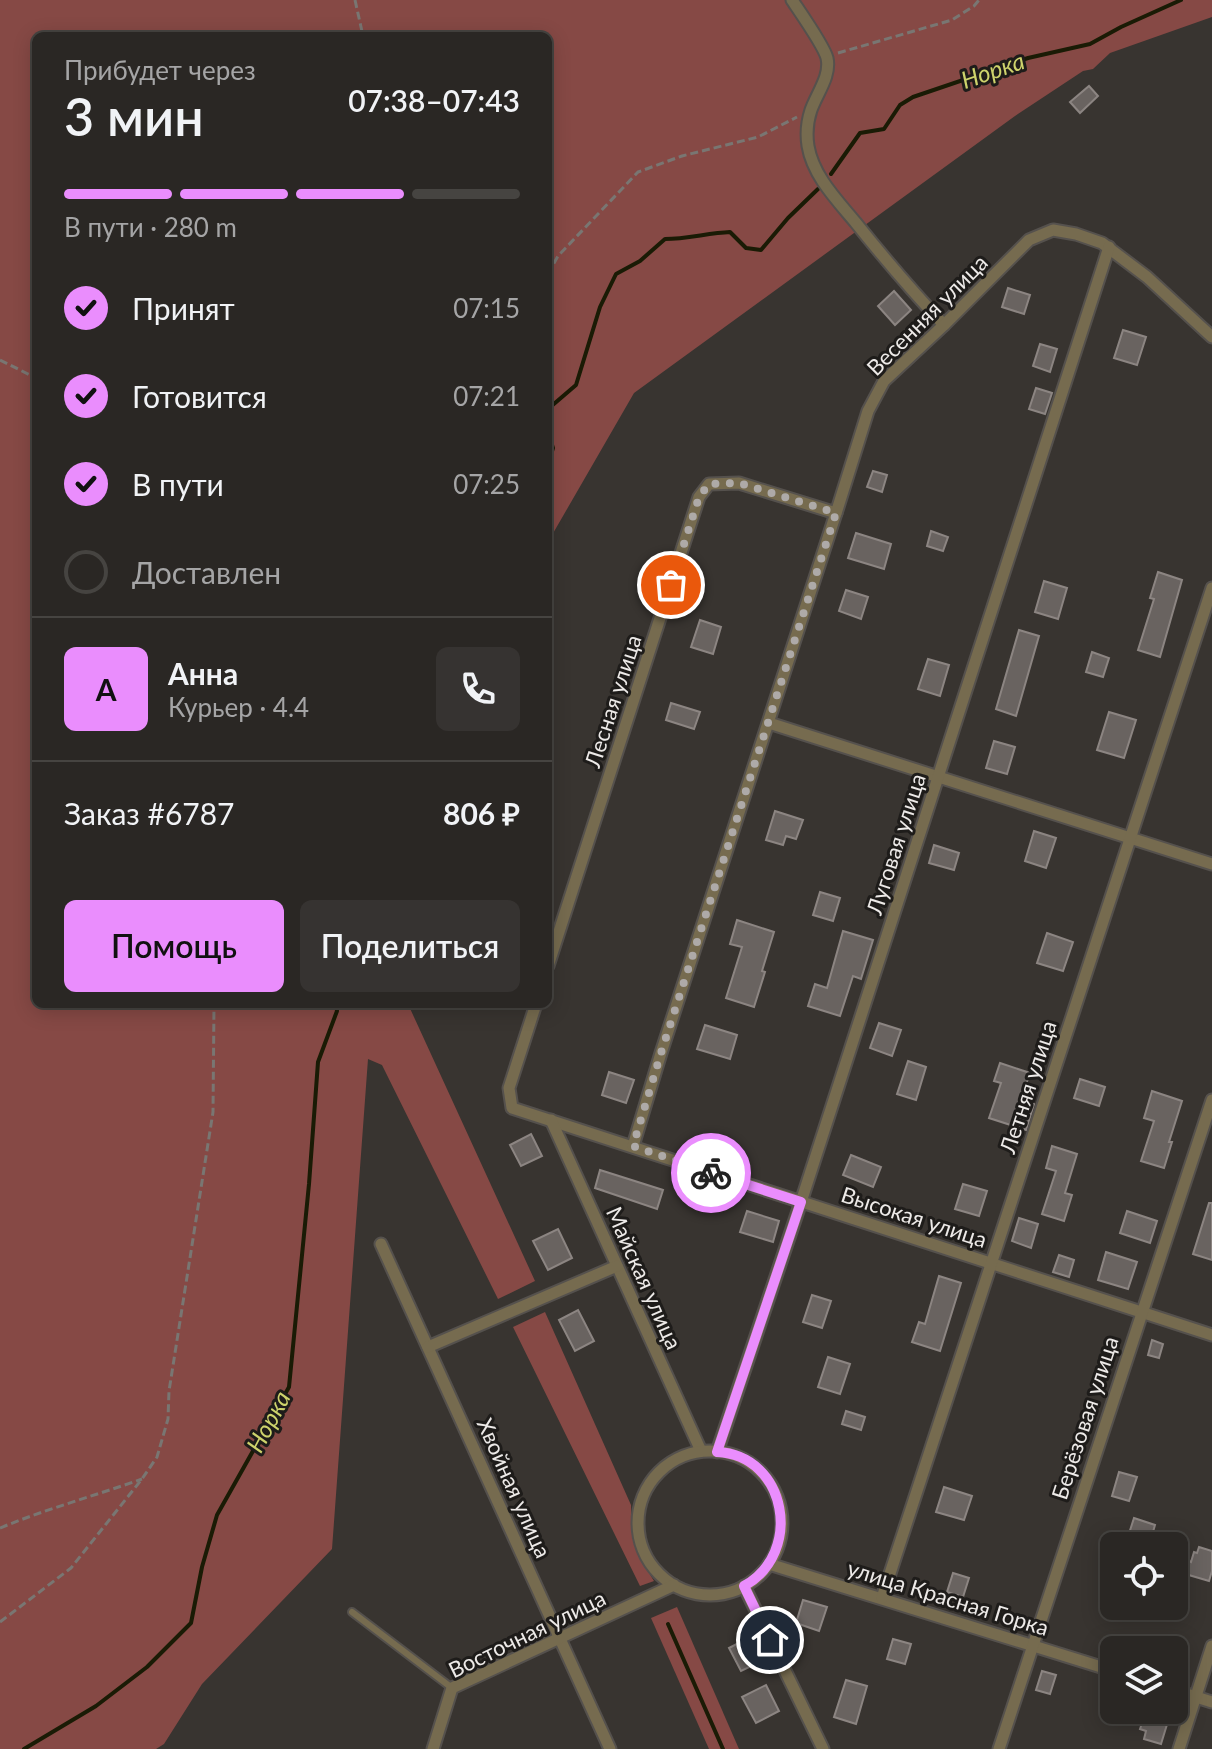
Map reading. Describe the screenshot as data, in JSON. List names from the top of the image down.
{
  "streets": {
    "street": [
      "Весенняя улица",
      "Лесная улица",
      "Луговая улица",
      "Летняя улица",
      "Высокая улица",
      "Майская улица",
      "Берёзовая улица",
      "Хвойная улица",
      "улица Красная Горка",
      "Восточная улица"
    ]
  },
  "crossings": [
    ["Весенняя улица", "Лесная улица"],
    ["Весенняя улица", "Луговая улица"],
    ["Весенняя улица", "Высокая улица"],
    ["Луговая улица", "Высокая улица"],
    ["Луговая улица", "Майская улица"],
    ["Луговая улица", "улица Красная Горка"],
    ["Луговая улица", "Восточная улица"],
    ["Летняя улица", "Высокая улица"],
    ["Летняя улица", "улица Красная Горка"],
    ["Высокая улица", "Майская улица"],
    ["Высокая улица", "Берёзовая улица"],
    ["Майская улица", "улица Красная Горка"],
    ["Майская улица", "Восточная улица"],
    ["Берёзовая улица", "улица Красная Горка"],
    ["Хвойная улица", "Восточная улица"],
    ["улица Красная Горка", "Восточная улица"]
  ],
  "water": ["Норка"],
  "page": {
    "heading": ["3 мин", "Прибудет через", "07:38–07:43"],
    "panel": [
      "Анна",
      "Курьер · 4.4",
      "Заказ #6787",
      "806 ₽"
    ],
    "bar": "В пути · 280 m",
    "list": [
      ["Принят", "07:15"],
      ["Готовится", "07:21"],
      ["В пути", "07:25"],
      "Доставлен"
    ],
    "round": "А",
    "buttons": ["Помощь", "Поделиться"]
  }
}
